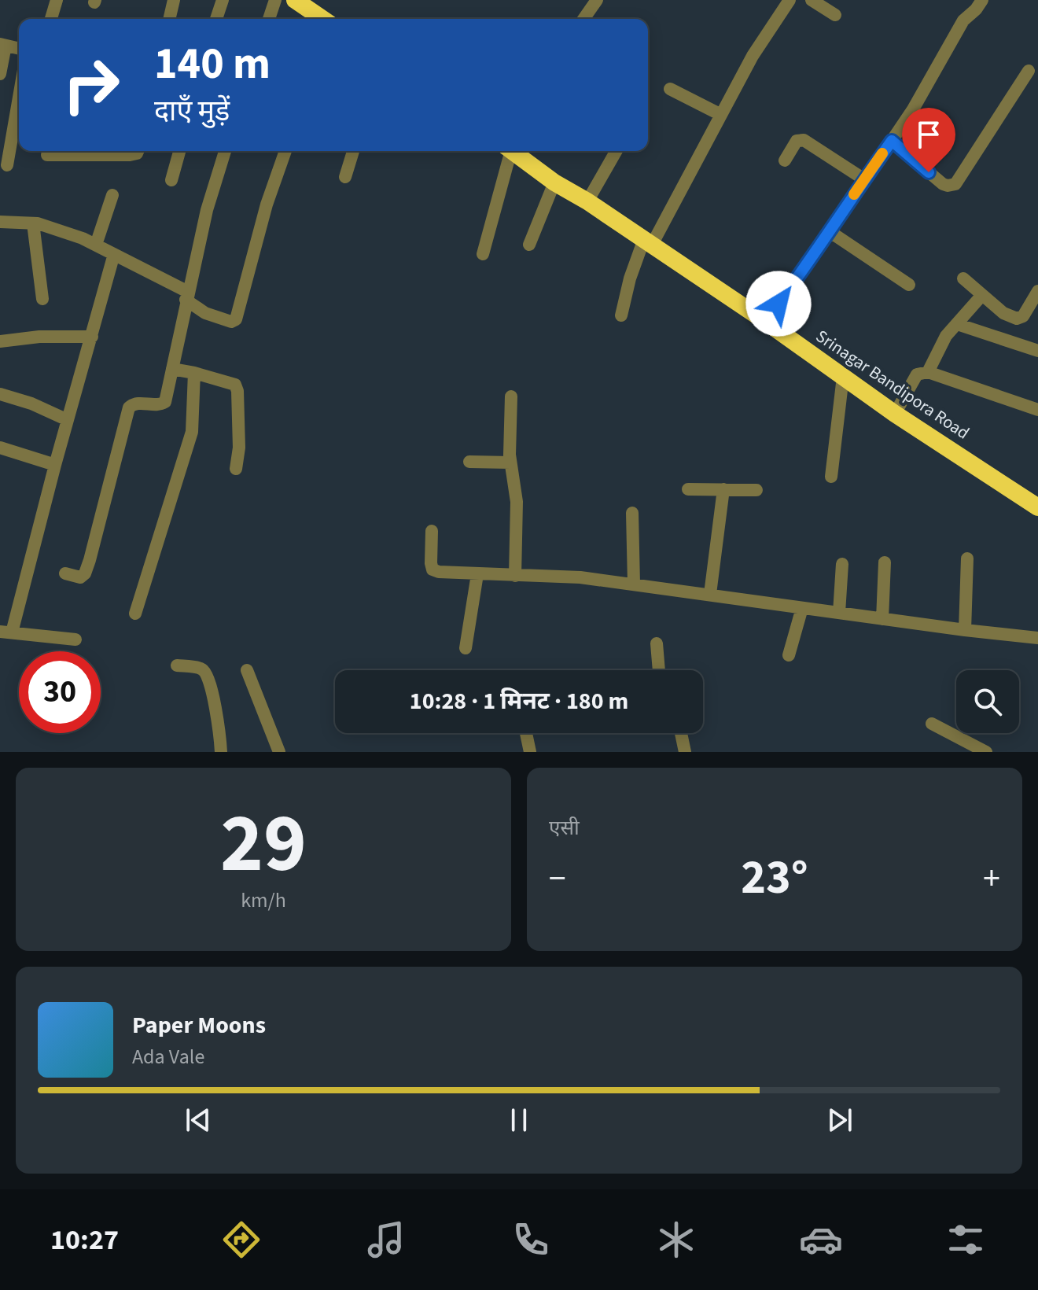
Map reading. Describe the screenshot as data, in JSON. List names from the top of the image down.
{
  "streets": {
    "highway": ["Srinagar Bandipora Road"]
  },
  "page": {
    "turn": ["140 m", "दाएँ मुड़ें"],
    "limit": "30",
    "trip": "10:28 · 1 मिनट · 180 m",
    "tile": [
      ["29", "km/h"],
      "एसी"
    ],
    "heat": ["−", "23°", "+"],
    "song": ["Paper Moons", "Ada Vale"],
    "tabs": "10:27"
  }
}
